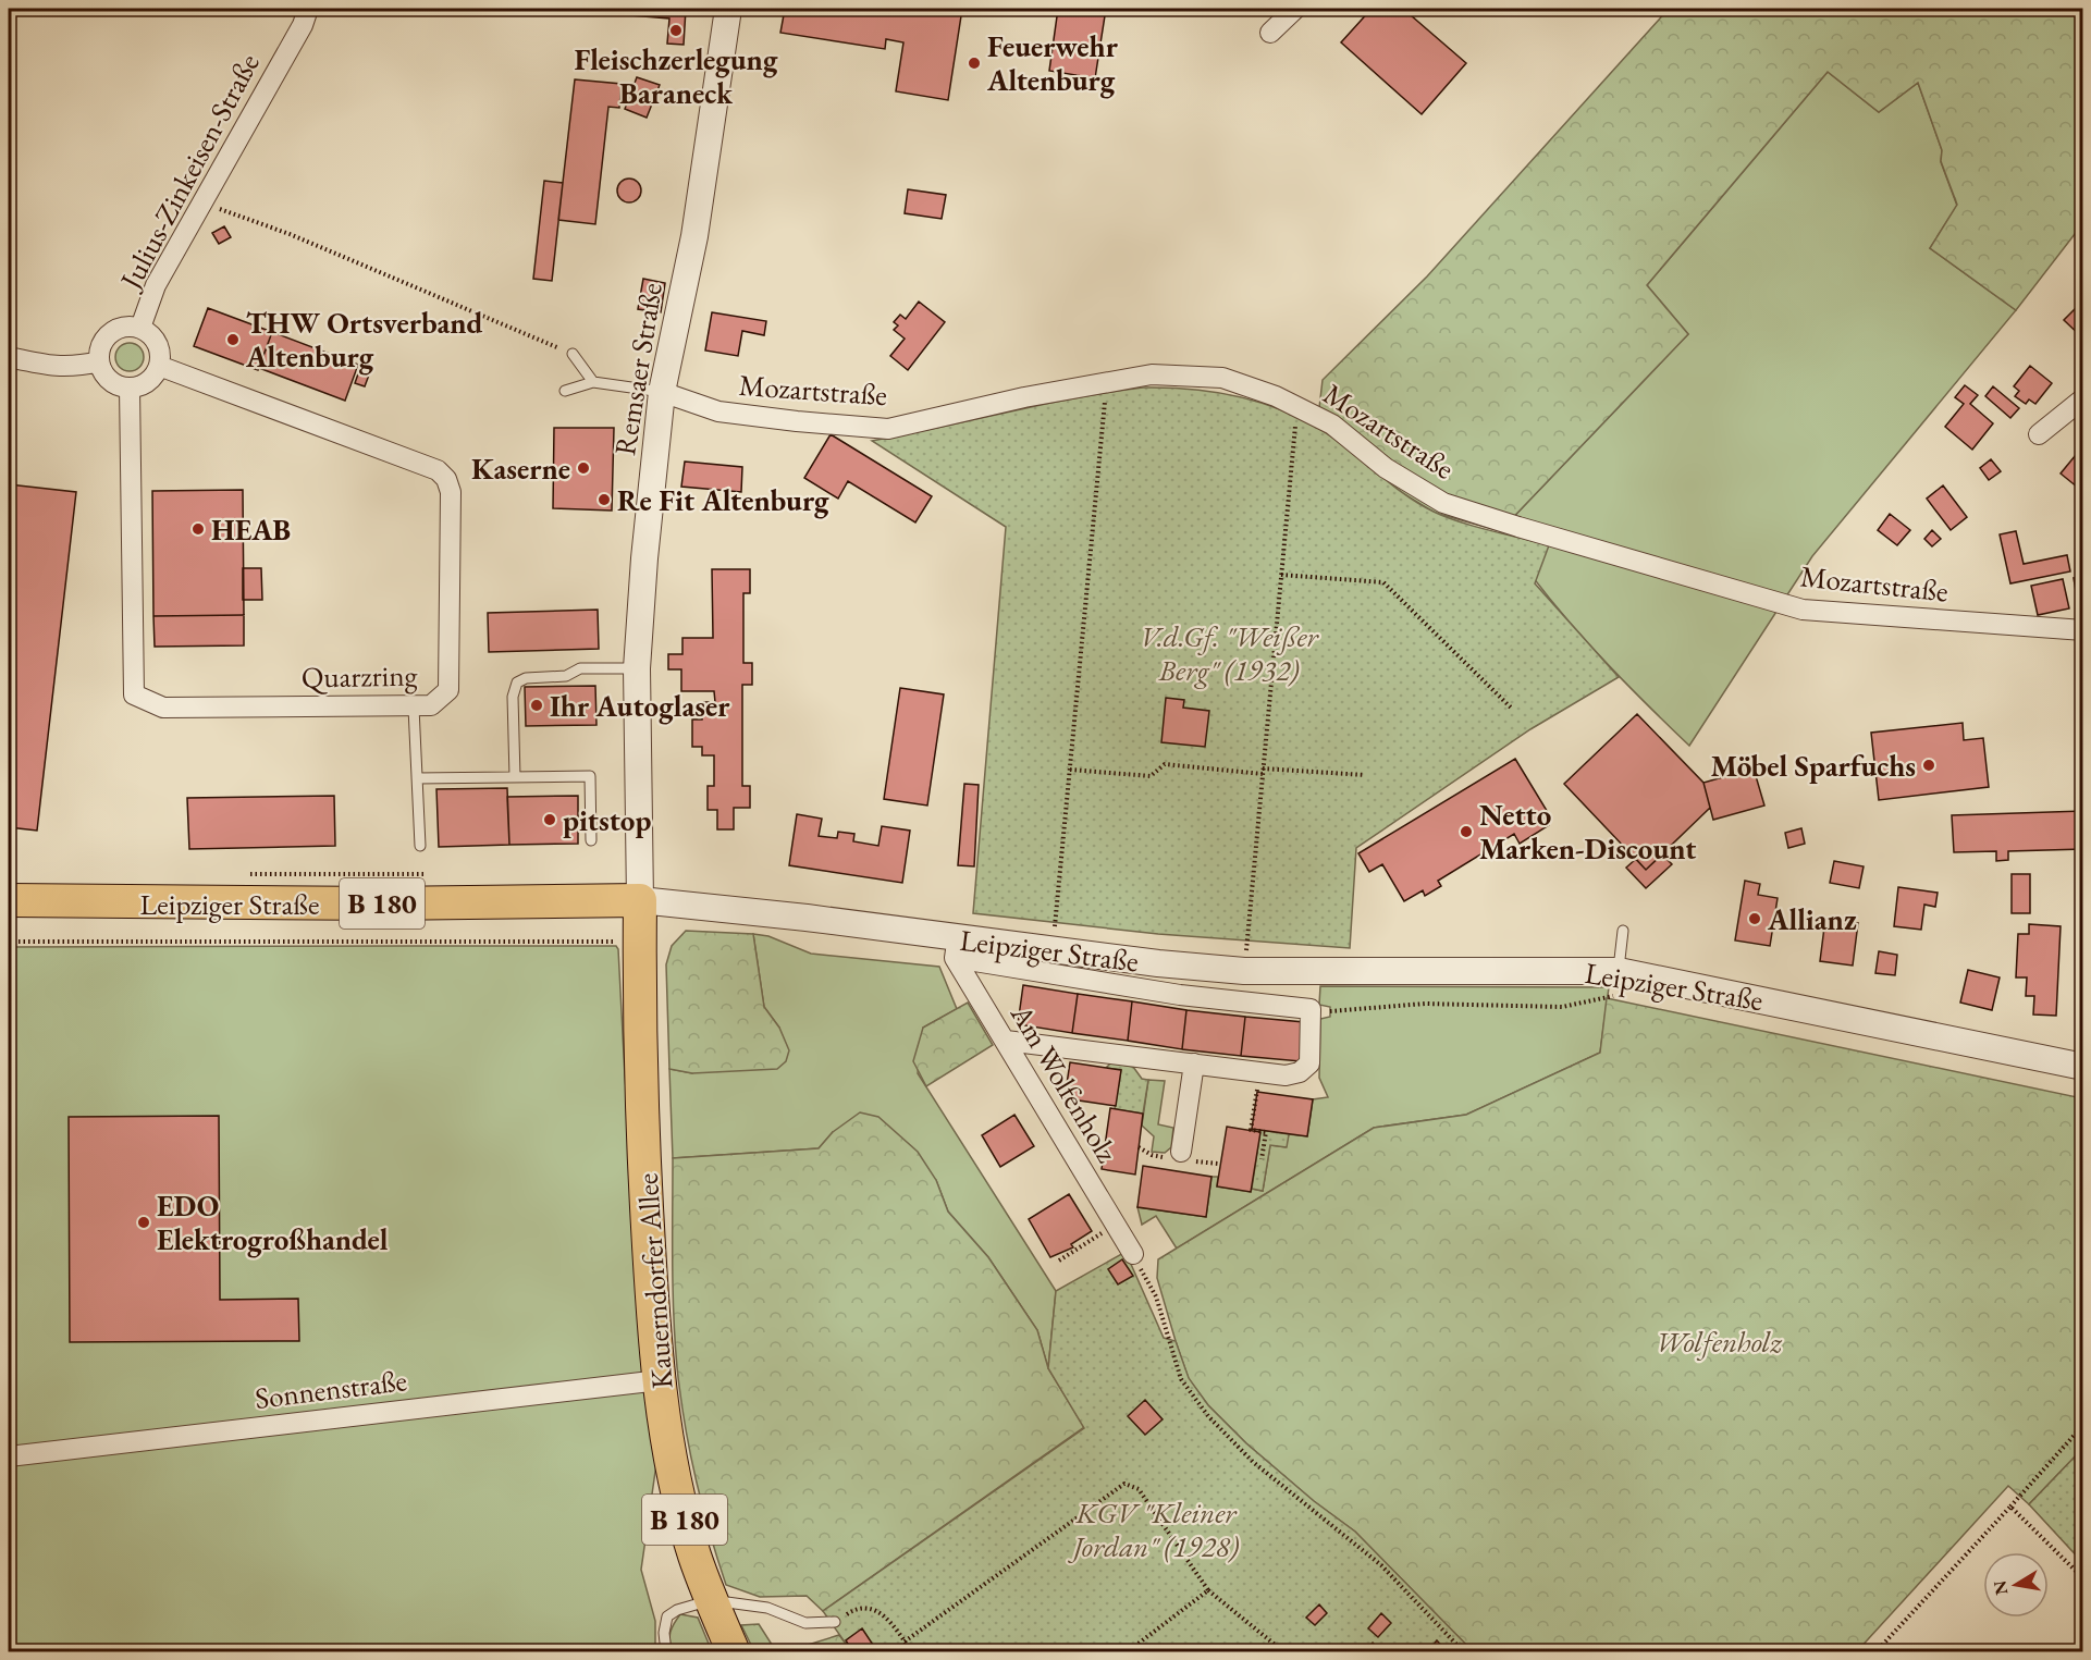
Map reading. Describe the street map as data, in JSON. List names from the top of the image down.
{
  "streets": {
    "main road": ["Leipziger Straße", "B 180", "Kauerndorfer Allee"],
    "street": [
      "Julius-Zinkeisen-Straße",
      "Remsaer Straße",
      "Mozartstraße",
      "Quarzring",
      "Am Wolfenholz",
      "Sonnenstraße"
    ]
  },
  "crossings": [
    ["Julius-Zinkeisen-Straße", "Quarzring"],
    ["Remsaer Straße", "Mozartstraße"],
    ["Remsaer Straße", "Leipziger Straße"],
    ["Remsaer Straße", "Kauerndorfer Allee"],
    ["Leipziger Straße", "Am Wolfenholz"],
    ["Leipziger Straße", "Kauerndorfer Allee"],
    ["Kauerndorfer Allee", "Sonnenstraße"]
  ],
  "parks": ["V.d.Gf. \"Weißer Berg\" (1932)", "Wolfenholz", "KGV \"Kleiner Jordan\" (1928)"],
  "places": [
    "Fleischzerlegung Baraneck",
    "Feuerwehr Altenburg",
    "THW Ortsverband Altenburg",
    "Kaserne",
    "Re Fit Altenburg",
    "HEAB",
    "Ihr Autoglaser",
    "Möbel Sparfuchs",
    "pitstop",
    "Netto Marken-Discount",
    "Allianz",
    "EDO Elektrogroßhandel"
  ],
  "north": "left"
}
